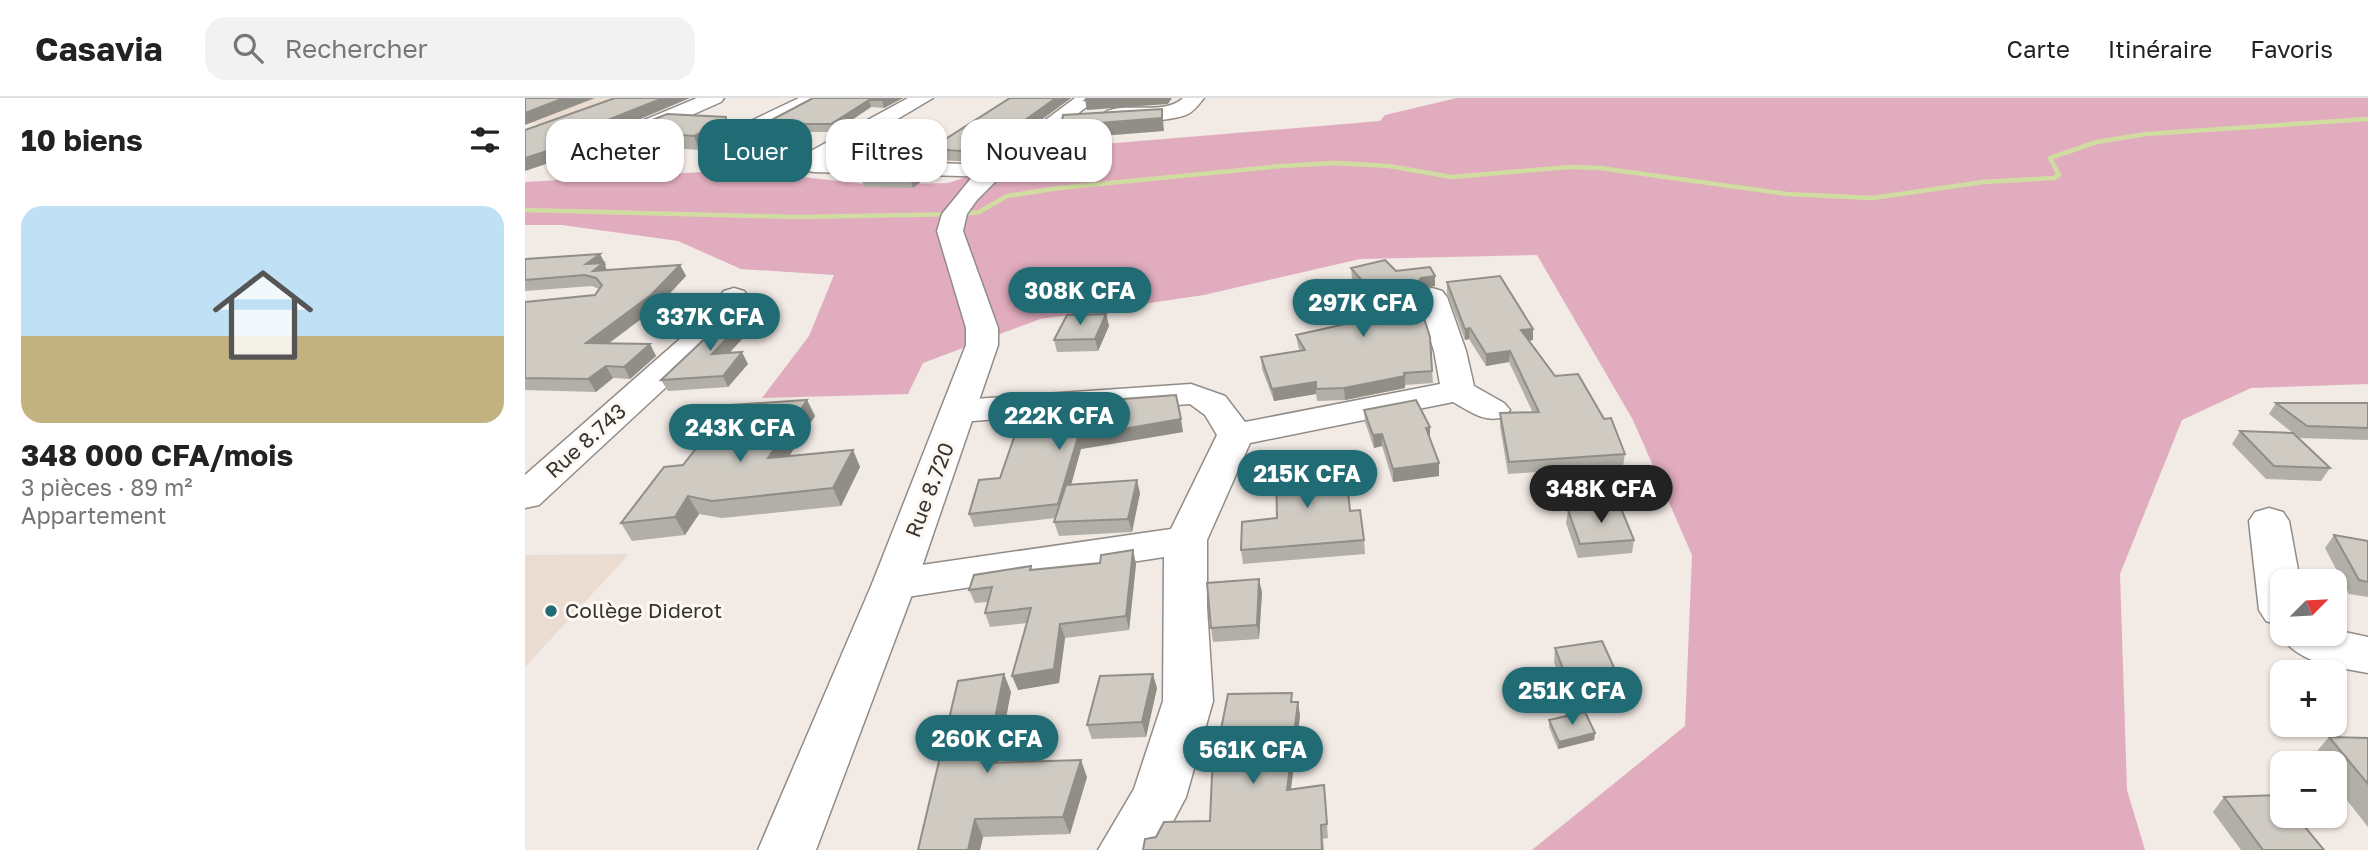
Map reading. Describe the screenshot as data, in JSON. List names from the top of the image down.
{
  "streets": {
    "street": ["Rue 8.743", "Rue 8.720"]
  },
  "places": ["Collège Diderot"],
  "north": "top right",
  "page": {
    "header": "Casavia",
    "search": "Rechercher",
    "nav": ["Carte", "Itinéraire", "Favoris"],
    "heading": "10 biens",
    "chip": [
      "Acheter",
      "Louer",
      "Filtres",
      "Nouveau"
    ],
    "list": [
      {
        "name": "348 000 CFA/mois",
        "note": "3 pièces · 89 m² · Appartement"
      }
    ],
    "price": [
      "308K CFA",
      "297K CFA",
      "337K CFA",
      "222K CFA",
      "243K CFA",
      "215K CFA",
      "348K CFA",
      "251K CFA",
      "260K CFA",
      "561K CFA"
    ],
    "map_buttons": ["+", "−"]
  }
}
